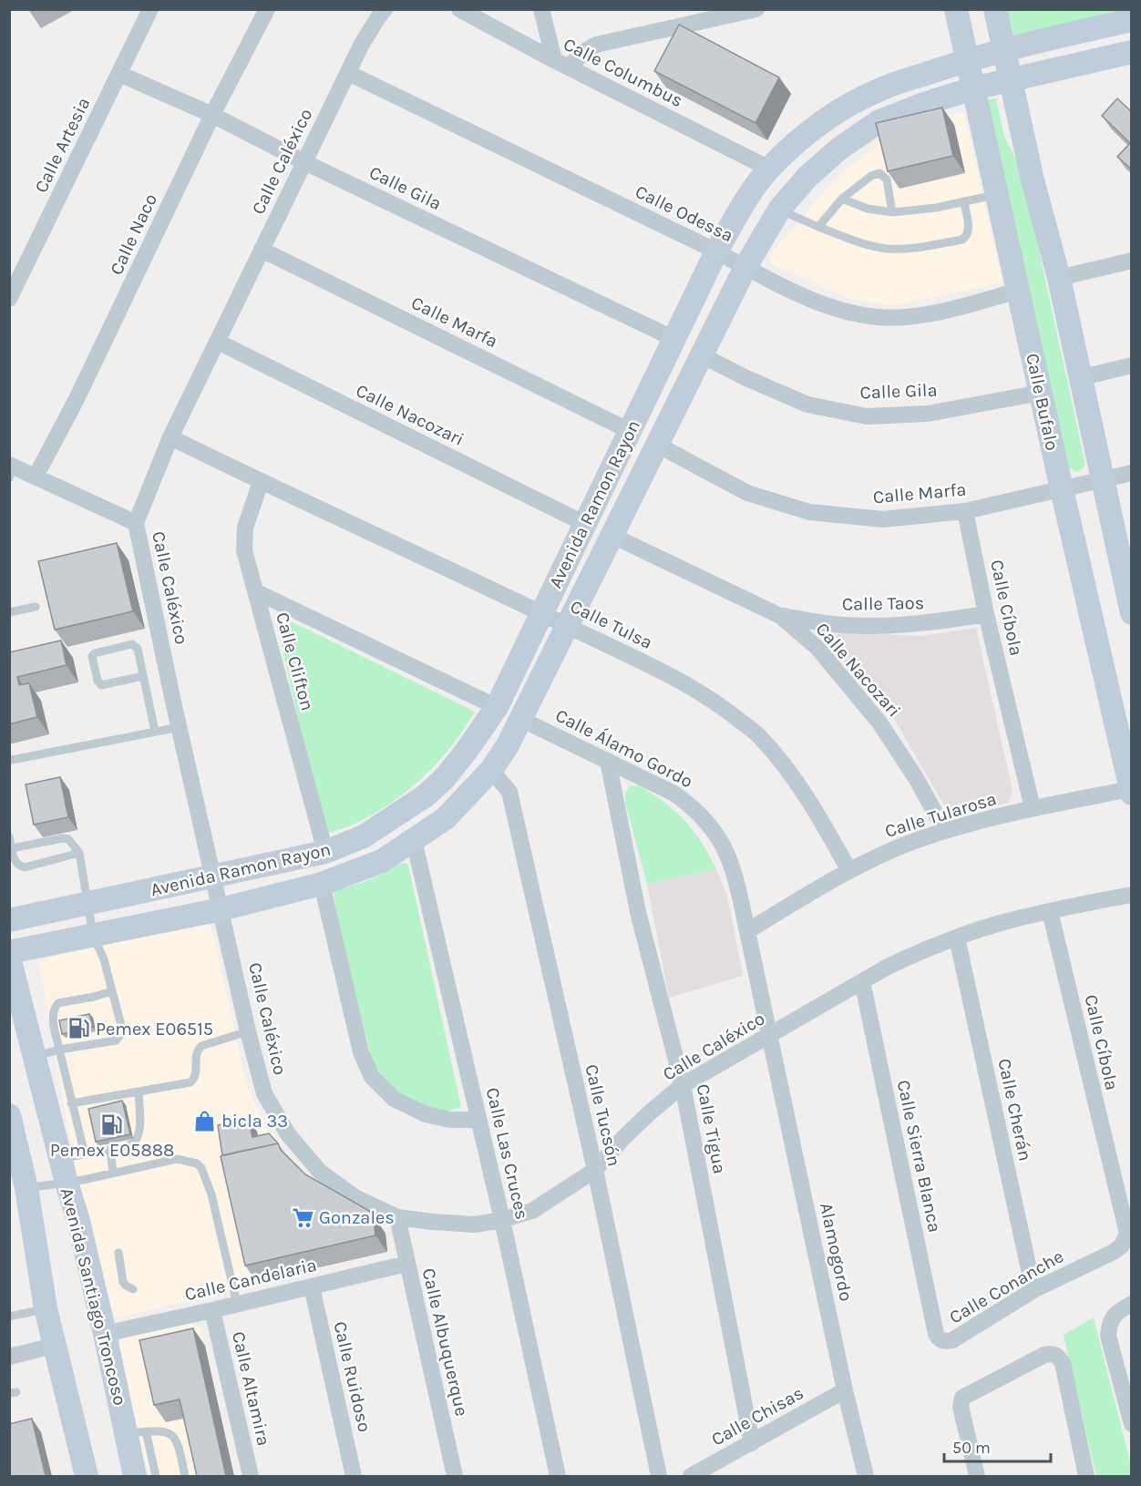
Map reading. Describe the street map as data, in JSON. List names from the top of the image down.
{
  "streets": {
    "main road": ["Calle Bufalo", "Avenida Ramon Rayon", "Avenida Santiago Troncoso"],
    "street": [
      "Calle Columbus",
      "Calle Artesia",
      "Calle Caléxico",
      "Calle Gila",
      "Calle Odessa",
      "Calle Naco",
      "Calle Marfa",
      "Calle Nacozari",
      "Calle Taos",
      "Calle Cíbola",
      "Calle Tulsa",
      "Calle Clifton",
      "Calle Álamo Gordo",
      "Calle Tularosa",
      "Calle Cherán",
      "Calle Tucsón",
      "Calle Tigua",
      "Calle Las Cruces",
      "Calle Sierra Blanca",
      "Alamogordo",
      "Calle Candelaria",
      "Calle Conanche",
      "Calle Albuquerque",
      "Calle Ruidoso",
      "Calle Altamira",
      "Calle Chisas"
    ]
  },
  "crossings": [
    ["Calle Columbus", "Avenida Ramon Rayon"],
    ["Calle Artesia", "Calle Gila"],
    ["Calle Caléxico", "Calle Gila"],
    ["Calle Caléxico", "Calle Odessa"],
    ["Calle Caléxico", "Calle Marfa"],
    ["Calle Caléxico", "Calle Nacozari"],
    ["Calle Caléxico", "Avenida Ramon Rayon"],
    ["Calle Caléxico", "Calle Cíbola"],
    ["Calle Caléxico", "Calle Tulsa"],
    ["Calle Caléxico", "Calle Álamo Gordo"],
    ["Calle Caléxico", "Calle Cherán"],
    ["Calle Caléxico", "Calle Tucsón"],
    ["Calle Caléxico", "Calle Tigua"],
    ["Calle Caléxico", "Calle Las Cruces"],
    ["Calle Caléxico", "Calle Sierra Blanca"],
    ["Calle Caléxico", "Alamogordo"],
    ["Calle Caléxico", "Calle Albuquerque"],
    ["Calle Gila", "Calle Naco"],
    ["Calle Gila", "Calle Bufalo"],
    ["Calle Gila", "Avenida Ramon Rayon"],
    ["Calle Odessa", "Calle Bufalo"],
    ["Calle Odessa", "Avenida Ramon Rayon"],
    ["Calle Marfa", "Calle Bufalo"],
    ["Calle Marfa", "Avenida Ramon Rayon"],
    ["Calle Marfa", "Calle Cíbola"],
    ["Calle Bufalo", "Avenida Ramon Rayon"],
    ["Calle Bufalo", "Calle Tularosa"],
    ["Calle Nacozari", "Avenida Ramon Rayon"],
    ["Calle Nacozari", "Calle Taos"],
    ["Calle Nacozari", "Calle Tularosa"],
    ["Avenida Ramon Rayon", "Calle Tulsa"],
    ["Avenida Ramon Rayon", "Calle Clifton"],
    ["Avenida Ramon Rayon", "Calle Álamo Gordo"],
    ["Avenida Ramon Rayon", "Calle Tucsón"],
    ["Avenida Ramon Rayon", "Calle Las Cruces"],
    ["Calle Taos", "Calle Cíbola"],
    ["Calle Cíbola", "Calle Tularosa"],
    ["Calle Cíbola", "Calle Conanche"],
    ["Calle Tulsa", "Calle Clifton"],
    ["Calle Tulsa", "Calle Tularosa"],
    ["Calle Álamo Gordo", "Calle Tularosa"],
    ["Calle Álamo Gordo", "Calle Tigua"],
    ["Calle Álamo Gordo", "Alamogordo"],
    ["Calle Cherán", "Calle Conanche"],
    ["Calle Tigua", "Calle Chisas"],
    ["Calle Sierra Blanca", "Calle Conanche"],
    ["Alamogordo", "Calle Chisas"],
    ["Calle Candelaria", "Avenida Santiago Troncoso"],
    ["Calle Candelaria", "Calle Albuquerque"],
    ["Calle Candelaria", "Calle Ruidoso"],
    ["Calle Candelaria", "Calle Altamira"]
  ],
  "places": {
    "fuel station": ["Pemex E06515", "Pemex E05888"],
    "shop": ["bicla 33"],
    "supermarket": ["Gonzales"]
  },
  "scale_bar": "50 m"
}
